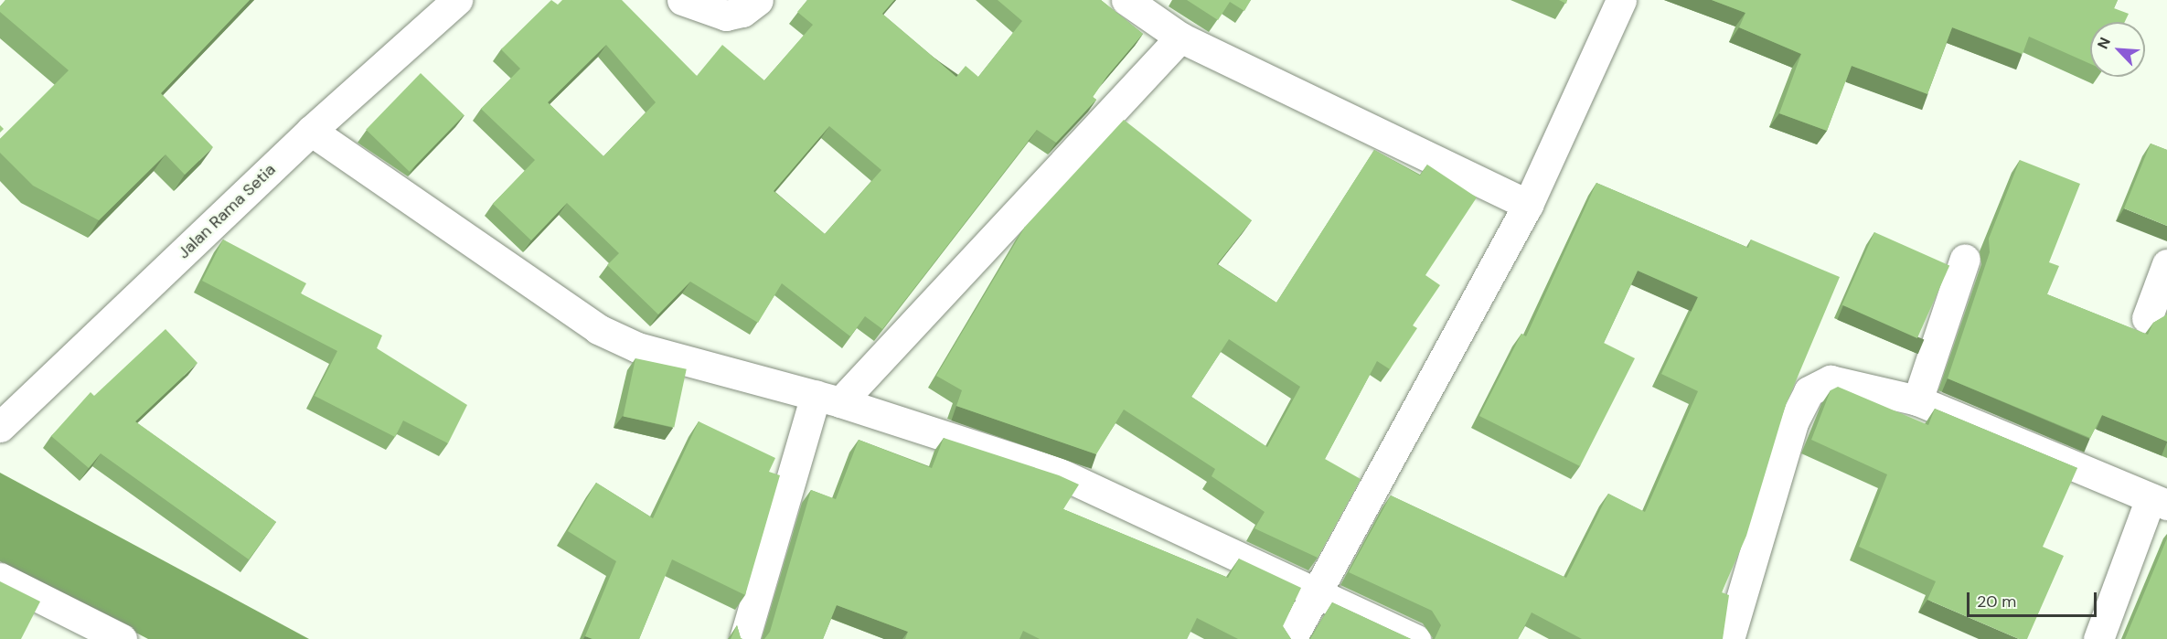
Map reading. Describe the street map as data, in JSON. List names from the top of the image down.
{
  "streets": {
    "street": ["Jalan Rama Setia"]
  },
  "scale_bar": "20 m",
  "north": "top left"
}
